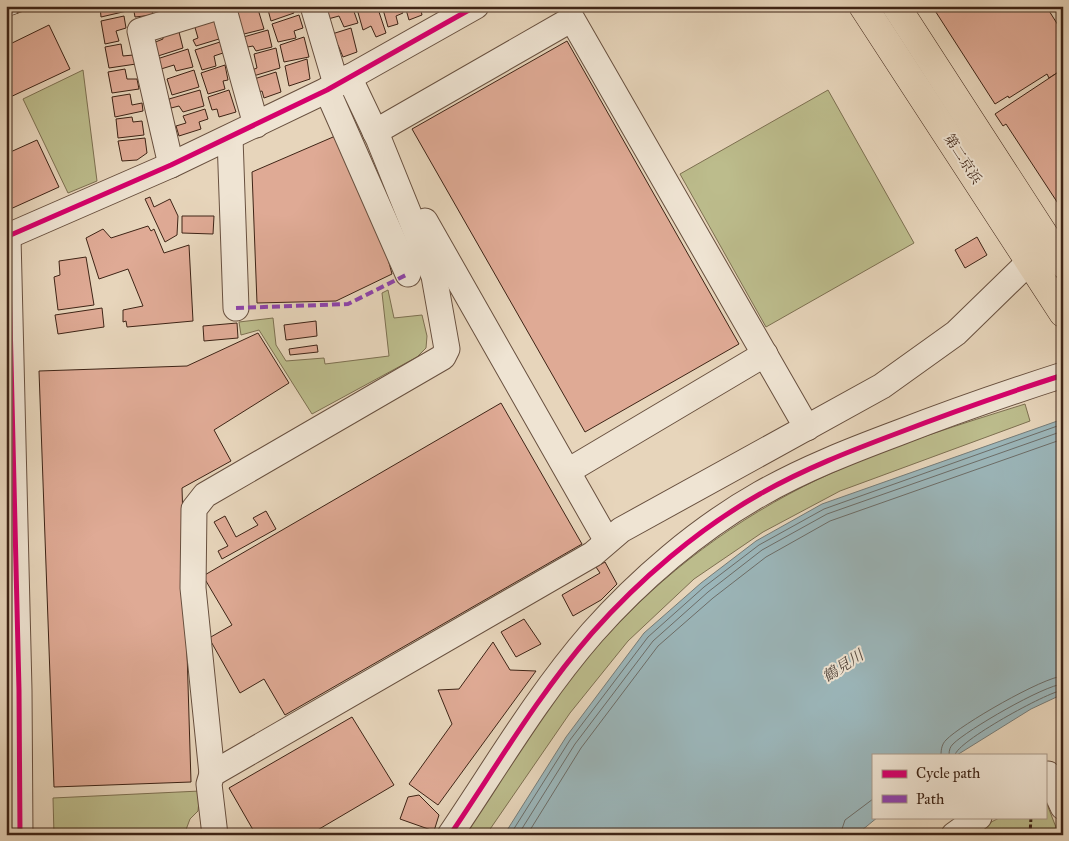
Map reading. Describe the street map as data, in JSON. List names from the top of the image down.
{
  "streets": {
    "highway": ["第二京浜"]
  },
  "water": ["鶴見川"],
  "legend": ["Cycle path", "Path"]
}
